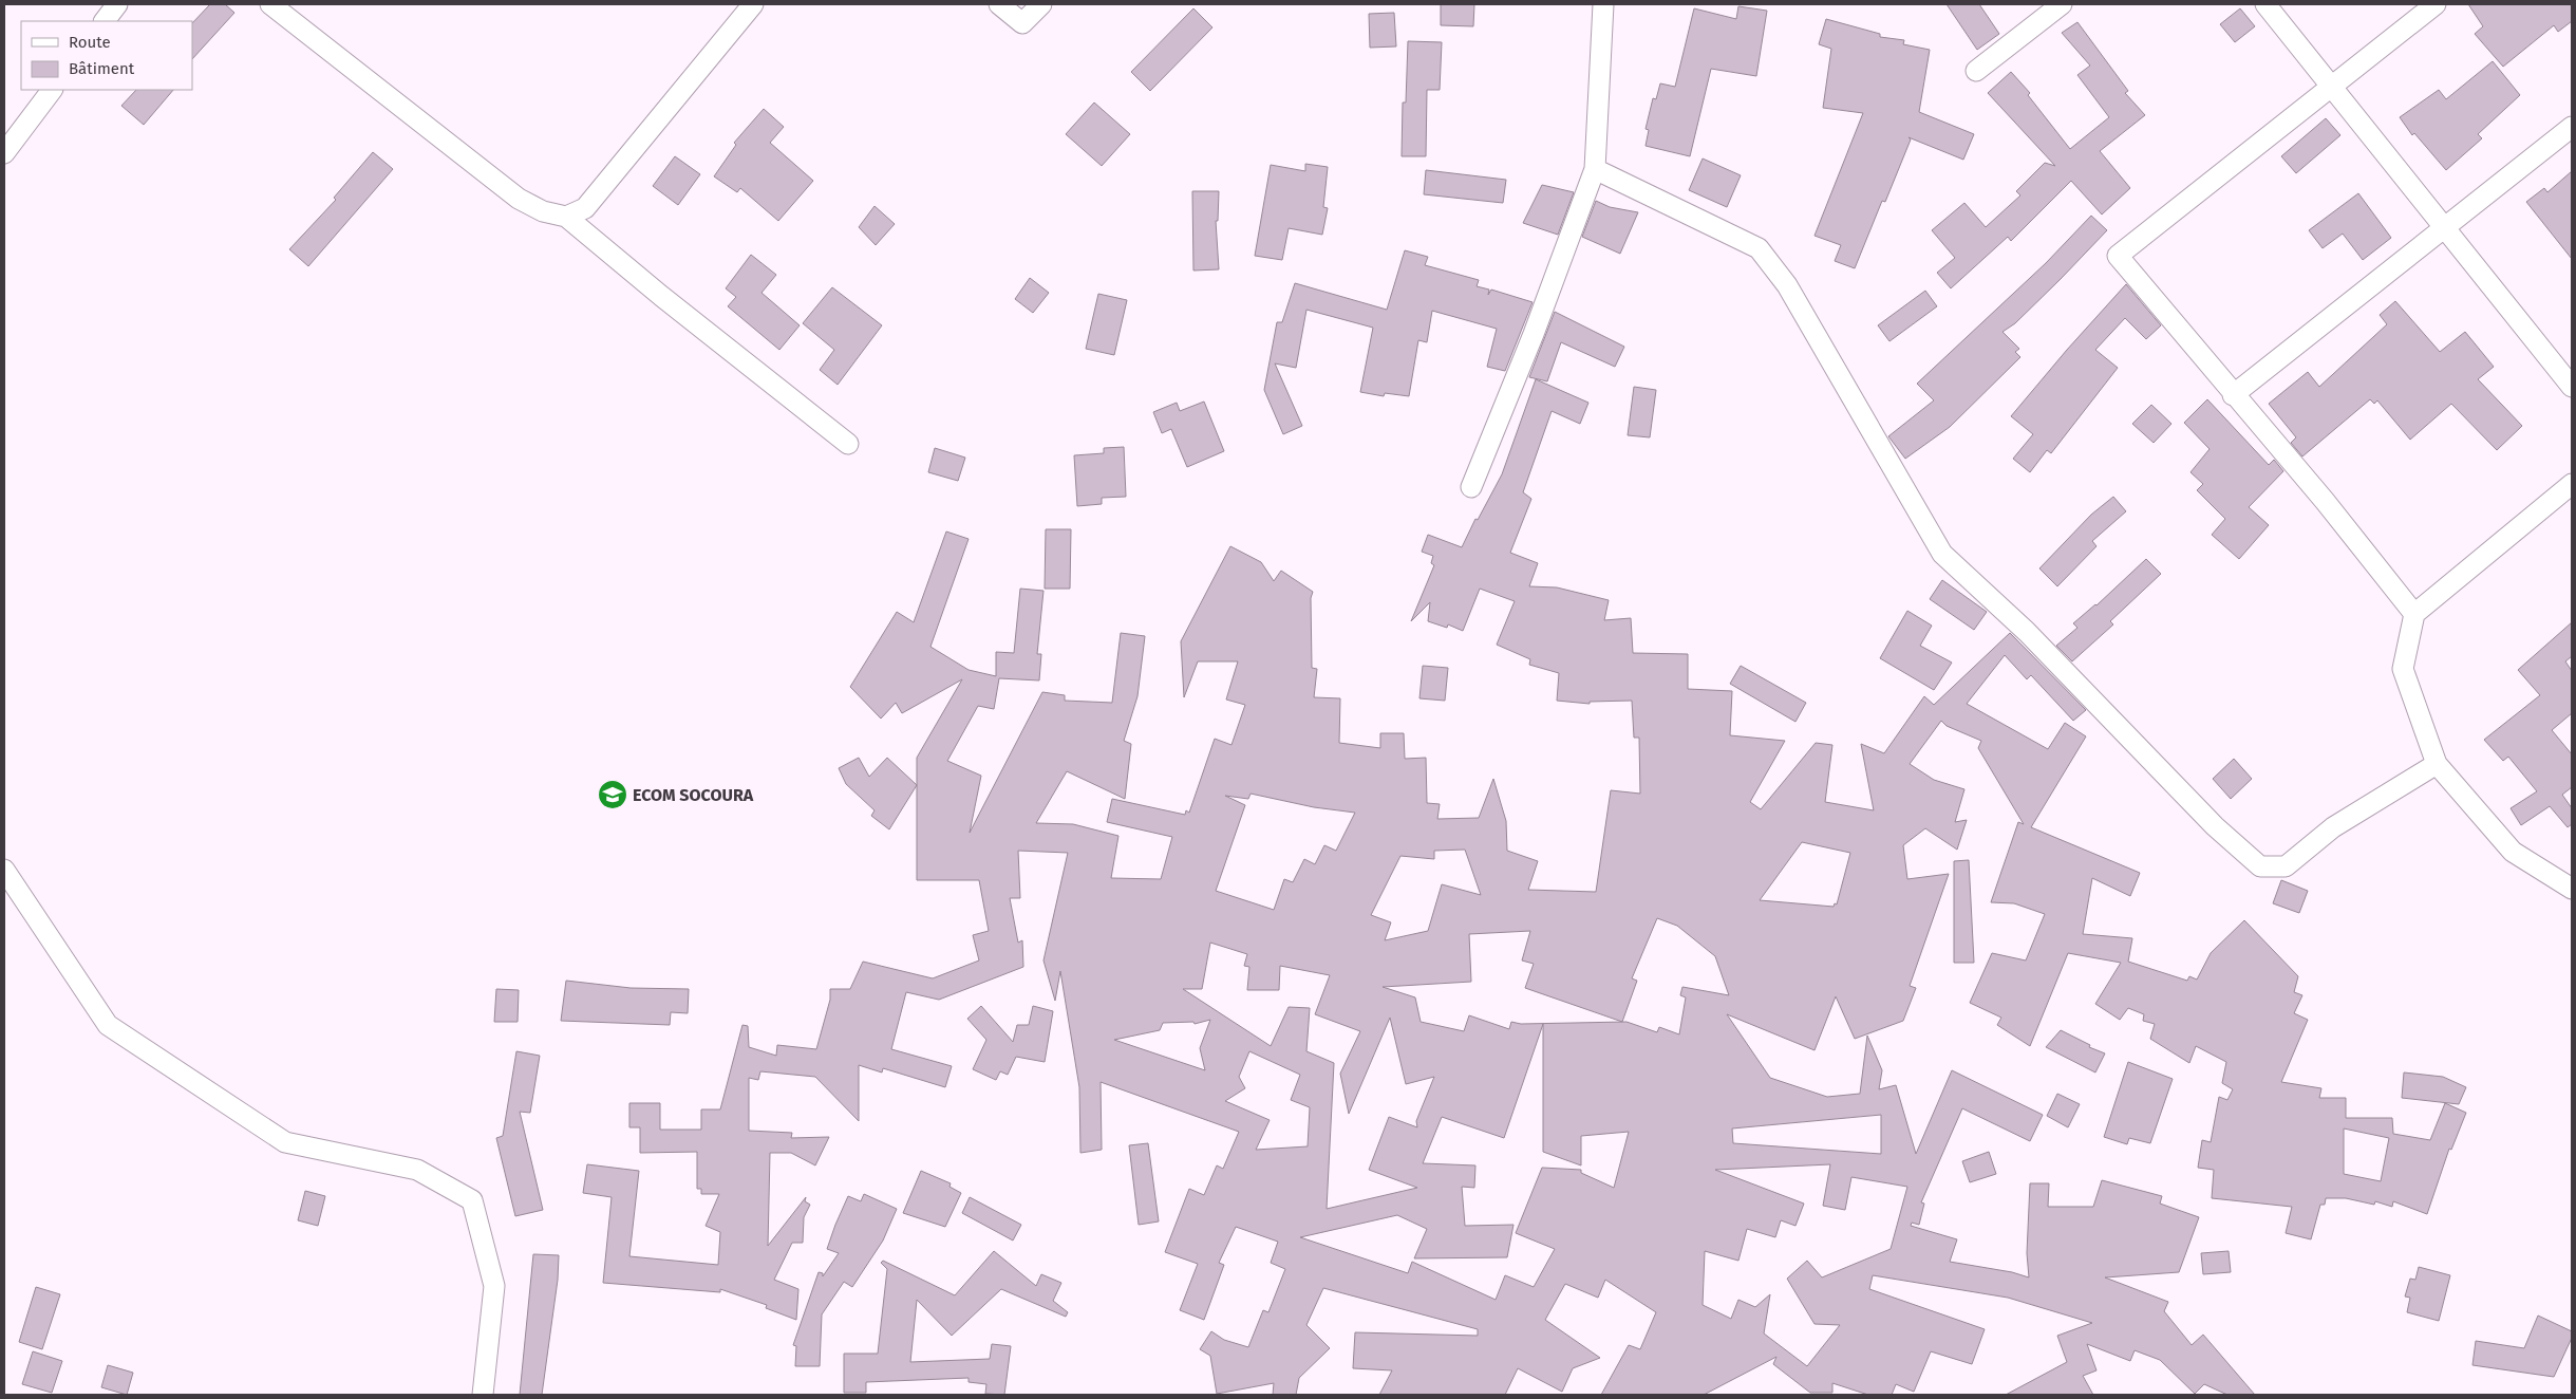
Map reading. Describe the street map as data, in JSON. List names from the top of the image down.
{
  "places": {
    "school or university": ["ECOM SOCOURA"]
  },
  "legend": ["Route", "Bâtiment"]
}
